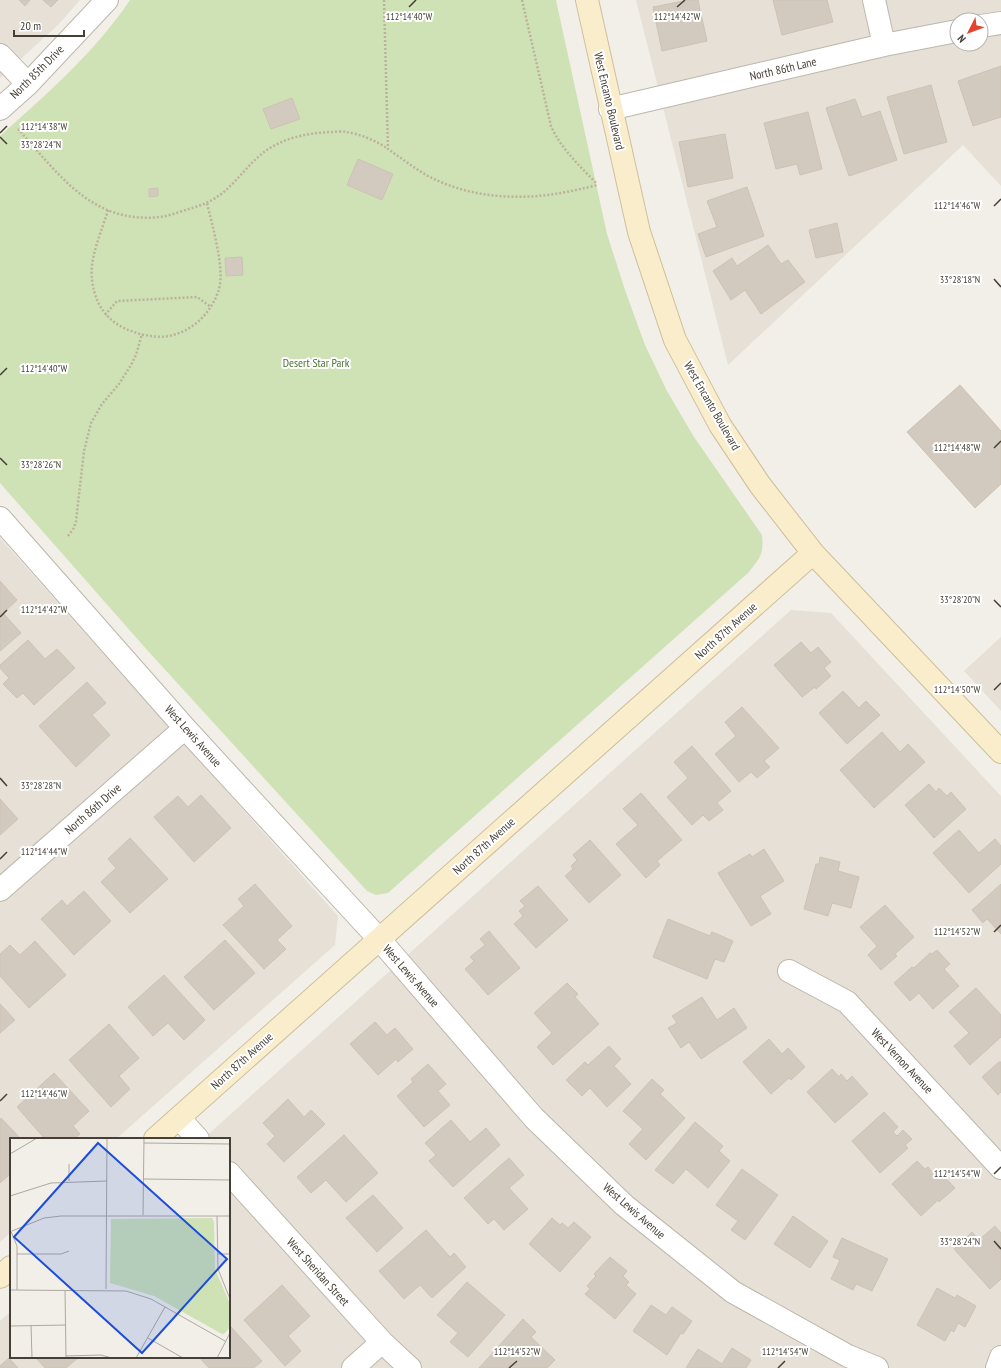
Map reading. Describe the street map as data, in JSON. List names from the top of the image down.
{
  "streets": {
    "street": [
      "North 86th Lane",
      "North 85th Drive",
      "West Encanto Boulevard",
      "North 87th Avenue",
      "West Lewis Avenue",
      "North 86th Drive",
      "West Vernon Avenue",
      "West Sheridan Street"
    ]
  },
  "crossings": [
    ["North 86th Lane", "West Encanto Boulevard"],
    ["West Encanto Boulevard", "North 87th Avenue"],
    ["North 87th Avenue", "West Lewis Avenue"],
    ["West Lewis Avenue", "North 86th Drive"]
  ],
  "parks": ["Desert Star Park"],
  "scale_bar": "20 m",
  "north": "bottom left",
  "coordinates": [
    "112°14'40\"W",
    "112°14'42\"W",
    "112°14'38\"W",
    "33°28'24\"N",
    "112°14'46\"W",
    "33°28'18\"N",
    "112°14'48\"W",
    "33°28'26\"N",
    "33°28'20\"N",
    "112°14'50\"W",
    "33°28'28\"N",
    "112°14'44\"W",
    "112°14'52\"W",
    "112°14'54\"W"
  ]
}
